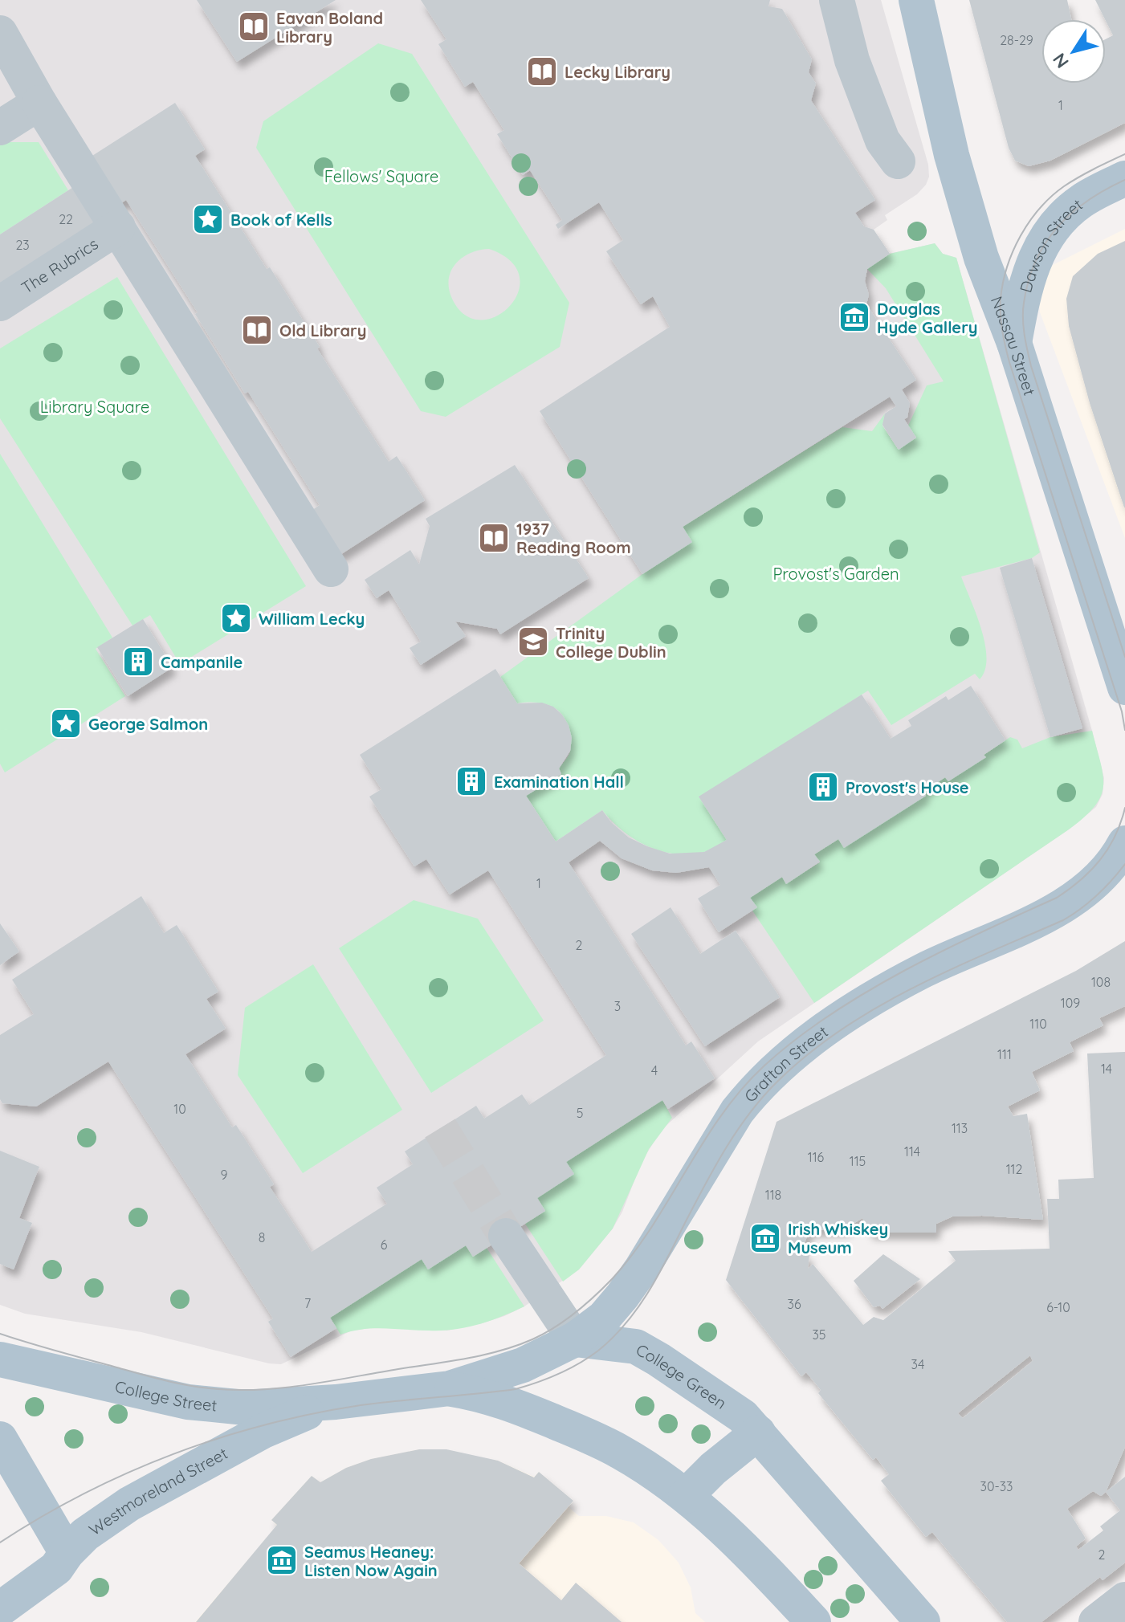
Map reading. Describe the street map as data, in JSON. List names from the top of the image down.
{
  "streets": {
    "main road": [
      "Dawson Street",
      "Nassau Street",
      "Grafton Street",
      "College Green",
      "College Street",
      "Westmoreland Street"
    ],
    "street": ["The Rubrics"]
  },
  "crossings": [
    ["Dawson Street", "Nassau Street"],
    ["Grafton Street", "College Green"],
    ["College Street", "Westmoreland Street"]
  ],
  "parks": ["Fellows' Square", "Library Square", "Provost's Garden"],
  "places": {
    "library": [
      "Eavan Boland Library",
      "Lecky Library",
      "Old Library",
      "1937 Reading Room"
    ],
    "place": ["Book of Kells", "William Lecky", "George Salmon"],
    "museum": ["Douglas Hyde Gallery", "Irish Whiskey Museum", "Seamus Heaney: Listen Now Again"],
    "school or university": ["Trinity College Dublin"],
    "building": ["Campanile", "Examination Hall", "Provost's House"]
  },
  "house_numbers": [
    "28-29",
    "1",
    "22",
    "23",
    "1",
    "2",
    "108",
    "109",
    "3",
    "110",
    "111",
    "14",
    "4",
    "10",
    "5",
    "113",
    "114",
    "116",
    "115",
    "112",
    "9",
    "118",
    "8",
    "6",
    "7",
    "36",
    "6-10",
    "35",
    "34",
    "30-33",
    "2"
  ],
  "north": "bottom left"
}
